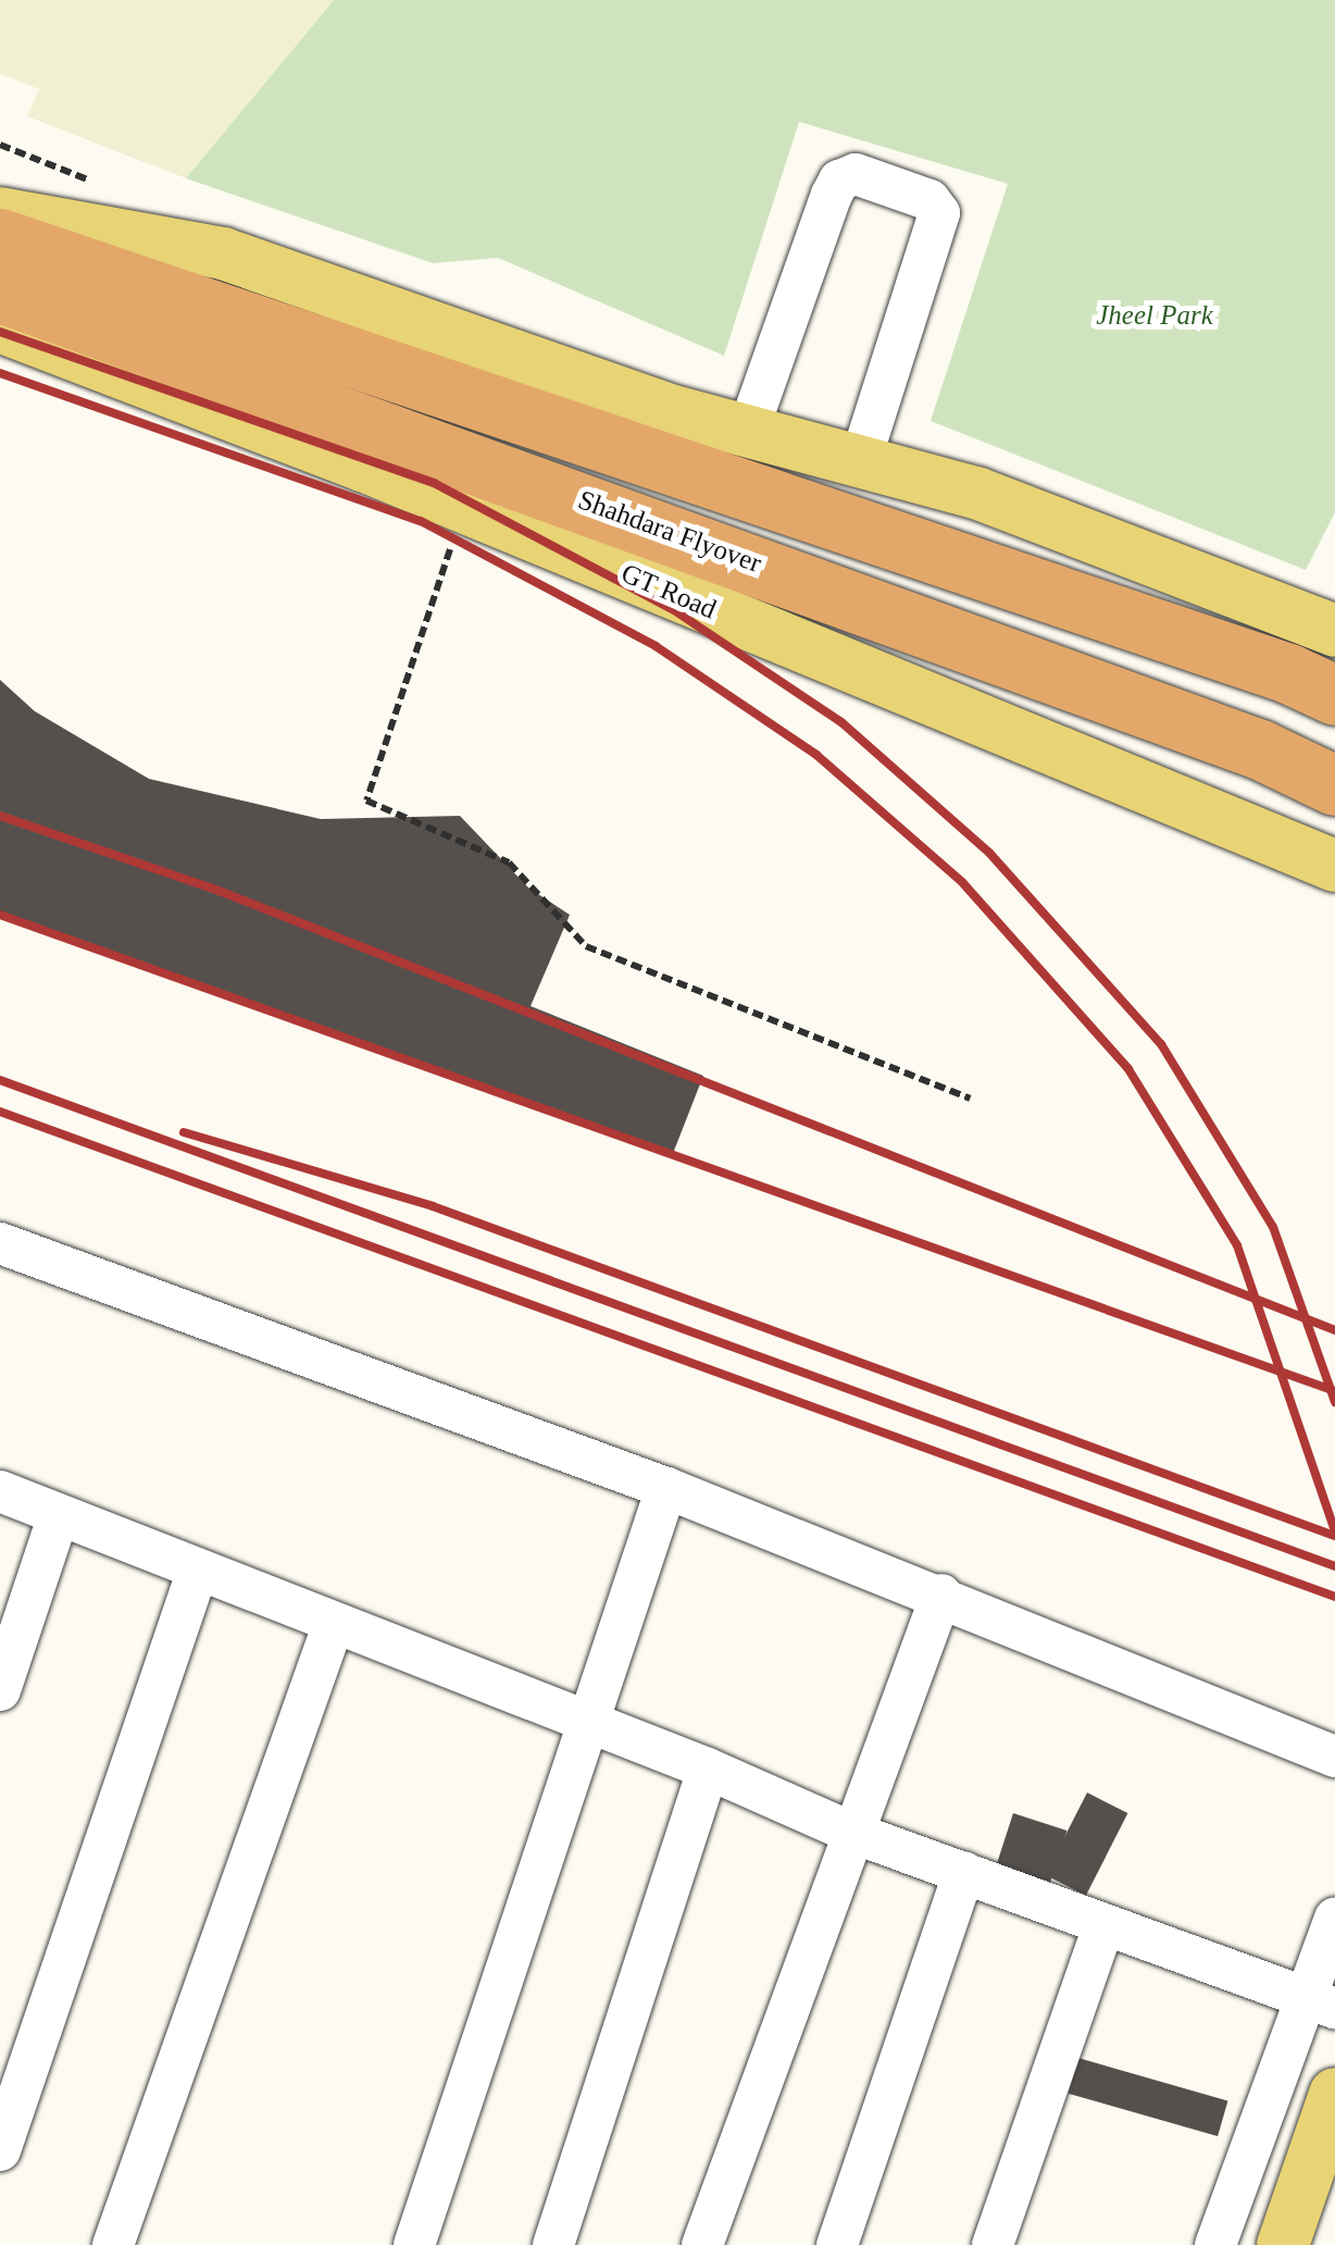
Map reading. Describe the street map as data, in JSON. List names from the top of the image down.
{
  "streets": {
    "highway": ["Shahdara Flyover"],
    "main road": ["GT Road"]
  },
  "parks": ["Jheel Park"]
}
